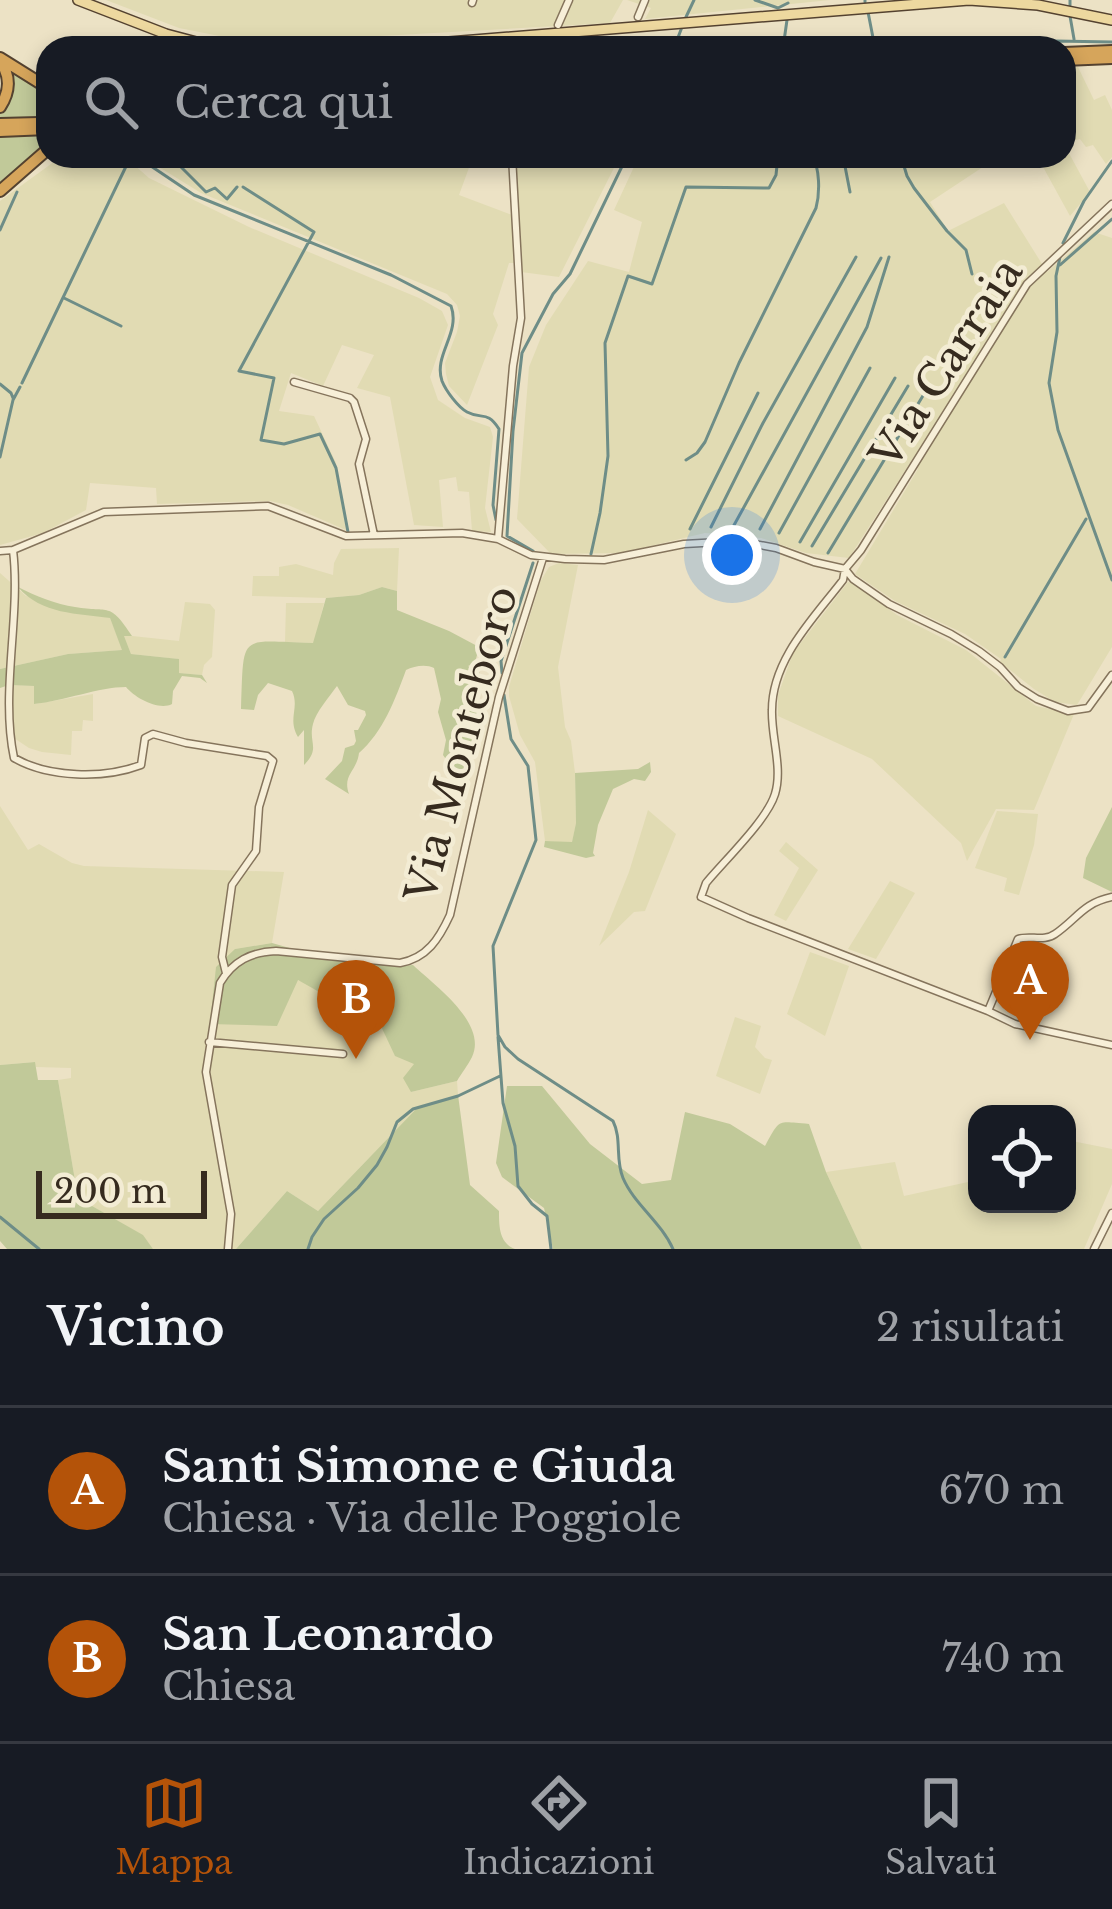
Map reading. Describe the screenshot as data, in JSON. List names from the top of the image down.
{
  "streets": {
    "street": ["Via Carraia", "Via Monteboro"]
  },
  "scale_bar": "200 m",
  "page": {
    "search": "Cerca qui",
    "pins": ["A", "B"],
    "scale": "200 m",
    "heading": ["Vicino", "2 risultati"],
    "list": [
      {
        "mark": "A",
        "name": "Santi Simone e Giuda",
        "note": "Chiesa · Via delle Poggiole",
        "value": "670 m"
      },
      {
        "mark": "B",
        "name": "San Leonardo",
        "note": "Chiesa",
        "value": "740 m"
      }
    ],
    "nav": ["Mappa", "Indicazioni", "Salvati"]
  }
}
